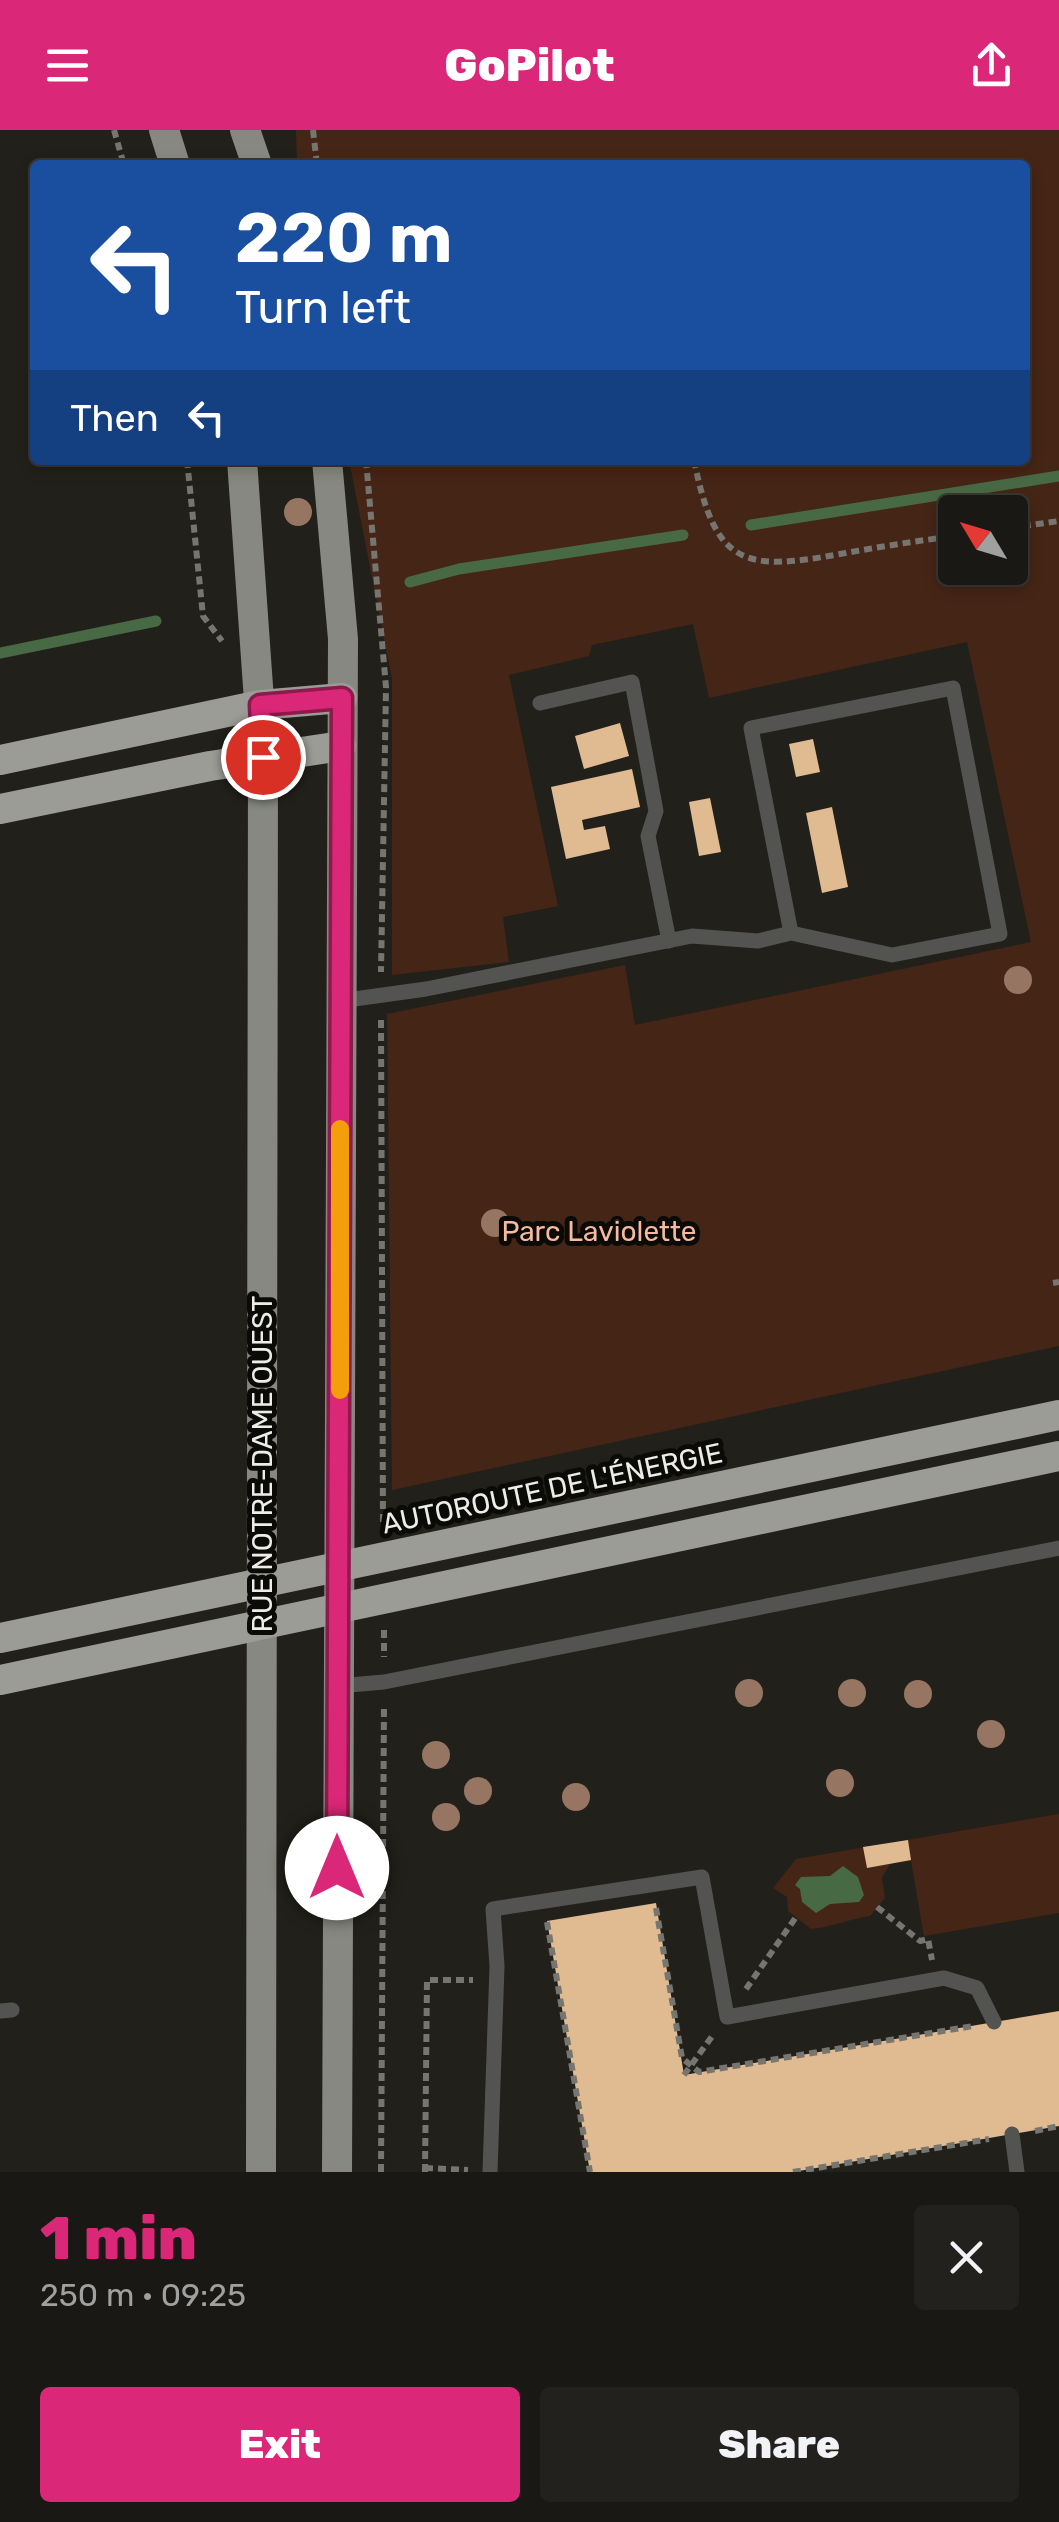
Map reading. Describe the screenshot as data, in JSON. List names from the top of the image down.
{
  "streets": {
    "highway": ["AUTOROUTE DE L'ÉNERGIE"],
    "main road": ["RUE NOTRE-DAME OUEST"]
  },
  "parks": ["Parc Laviolette"],
  "north": "top left",
  "page": {
    "header": "GoPilot",
    "turn": ["220 m", "Turn left"],
    "then": "Then",
    "heading": ["1 min", "250 m · 09:25"],
    "buttons": ["Exit", "Share"]
  }
}
